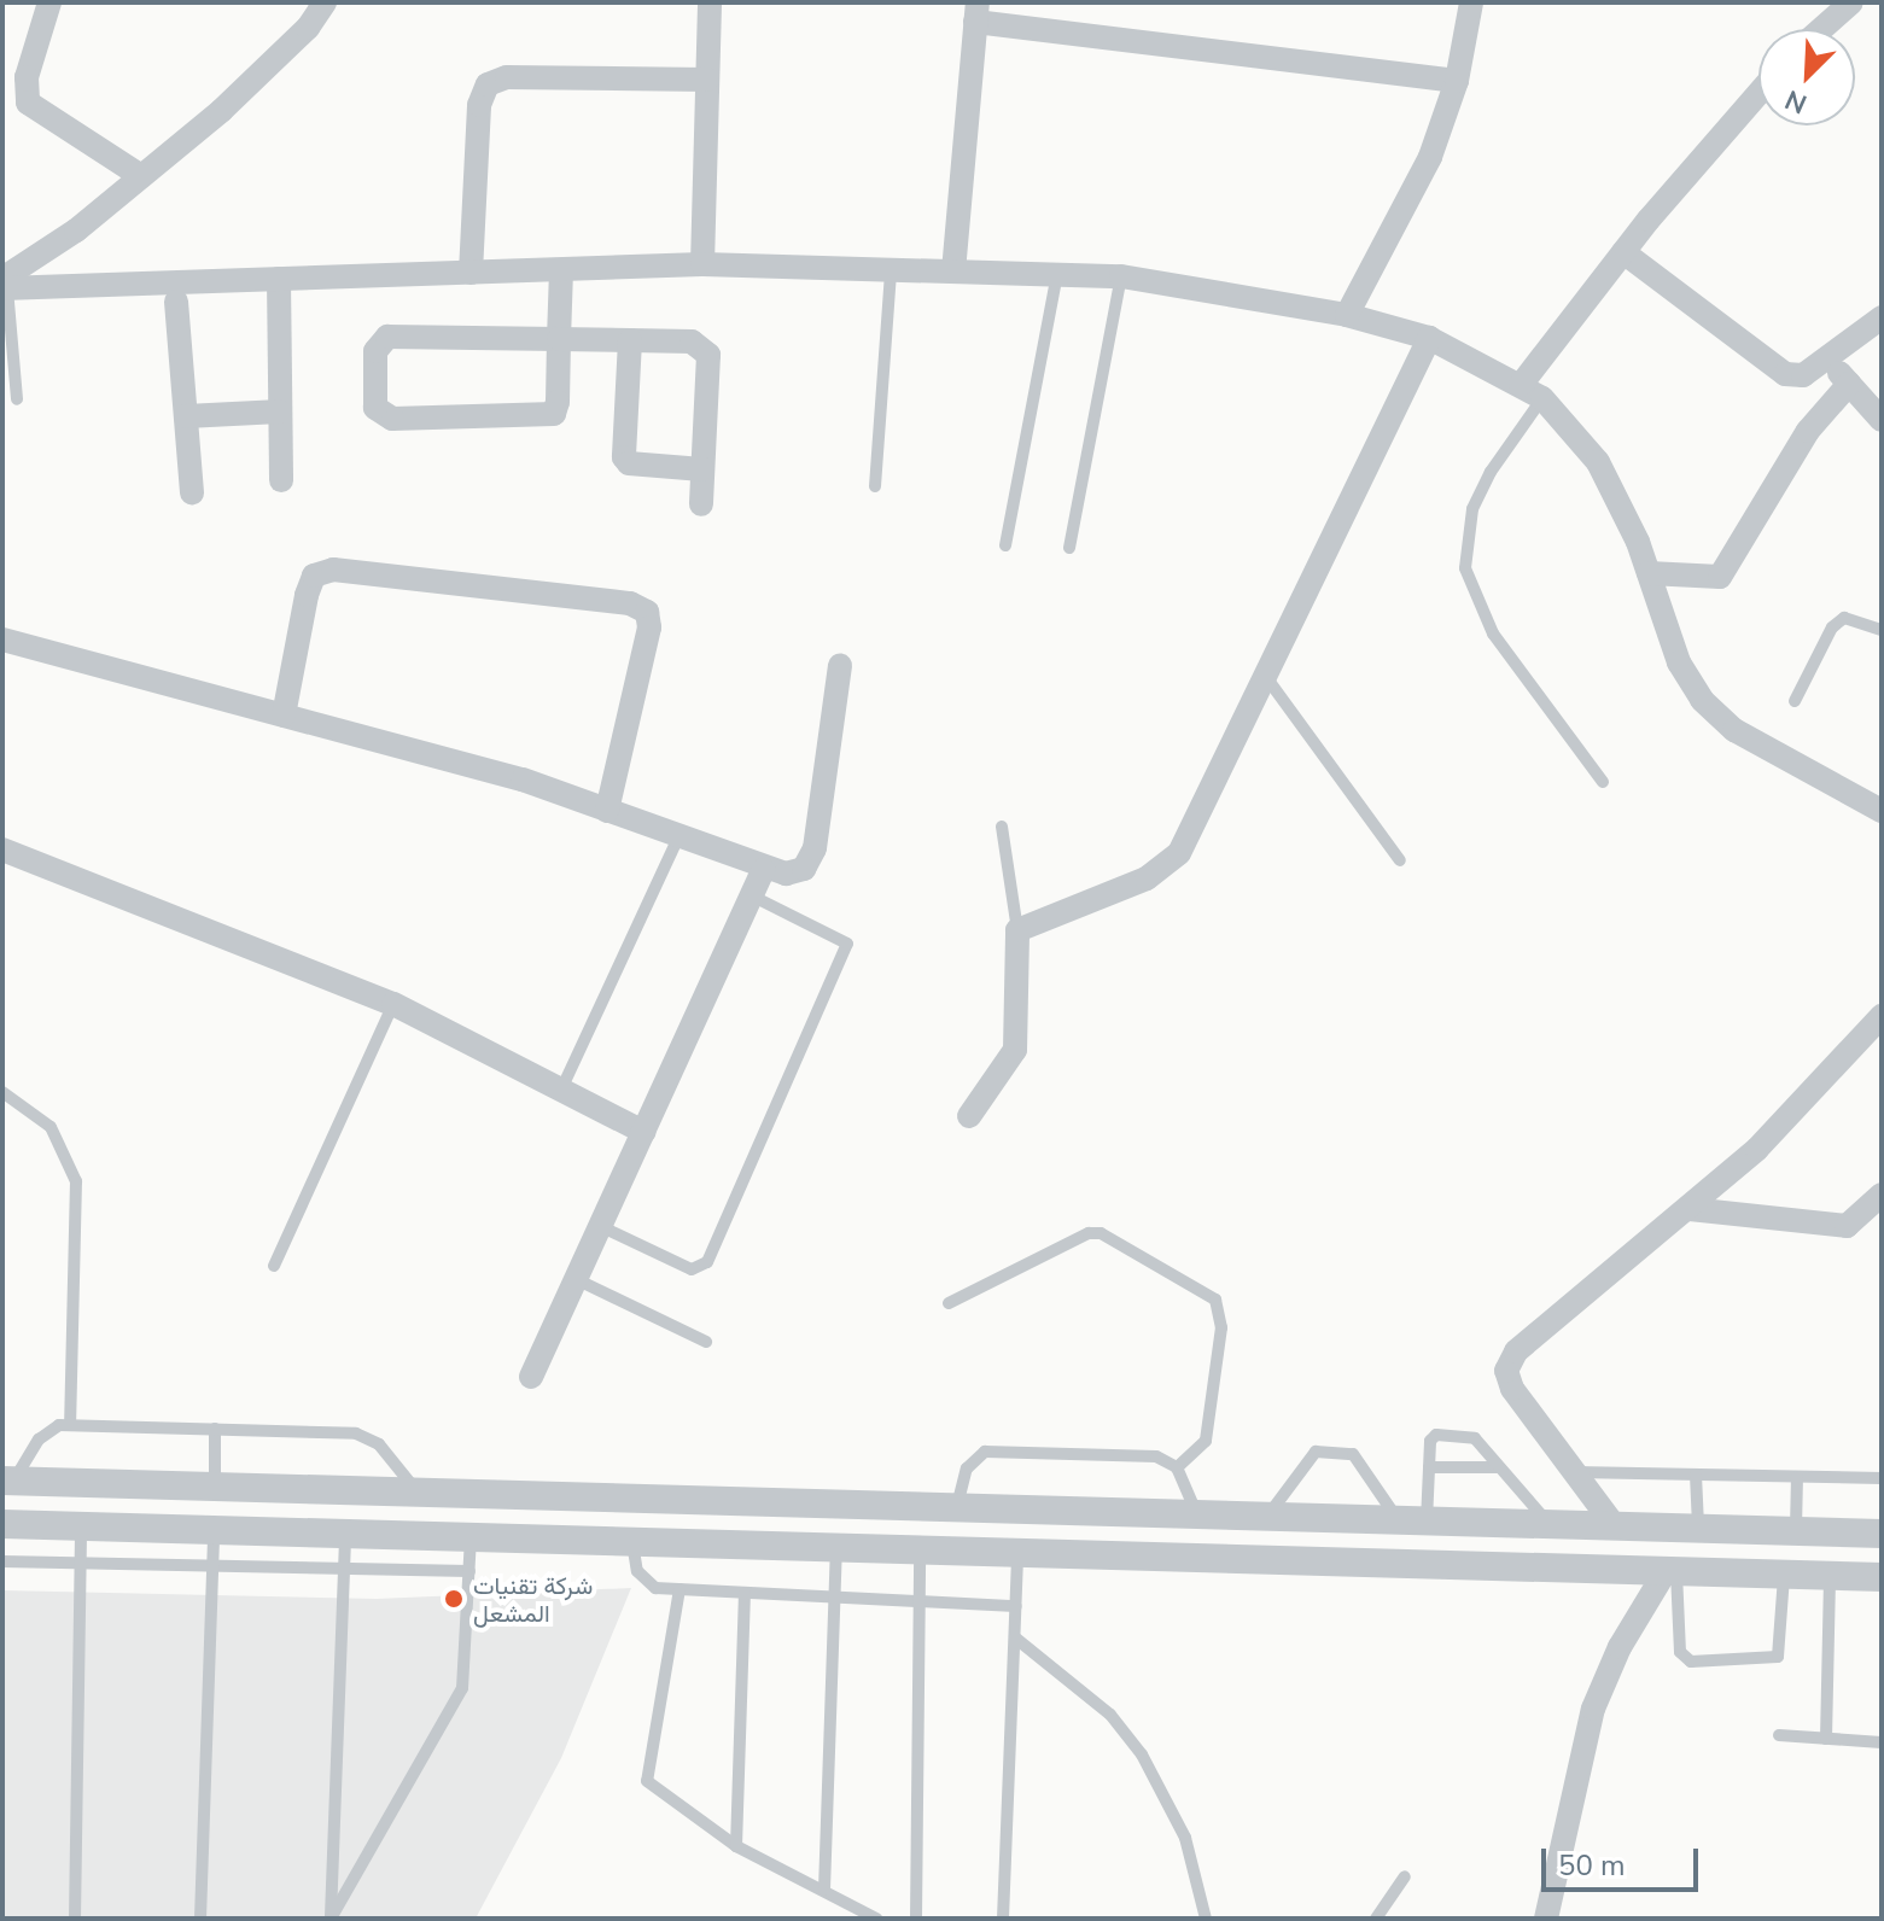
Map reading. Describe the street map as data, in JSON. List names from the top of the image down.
{
  "places": ["شركة تقنيات المشعل"],
  "scale_bar": "50 m",
  "north": "bottom left"
}
